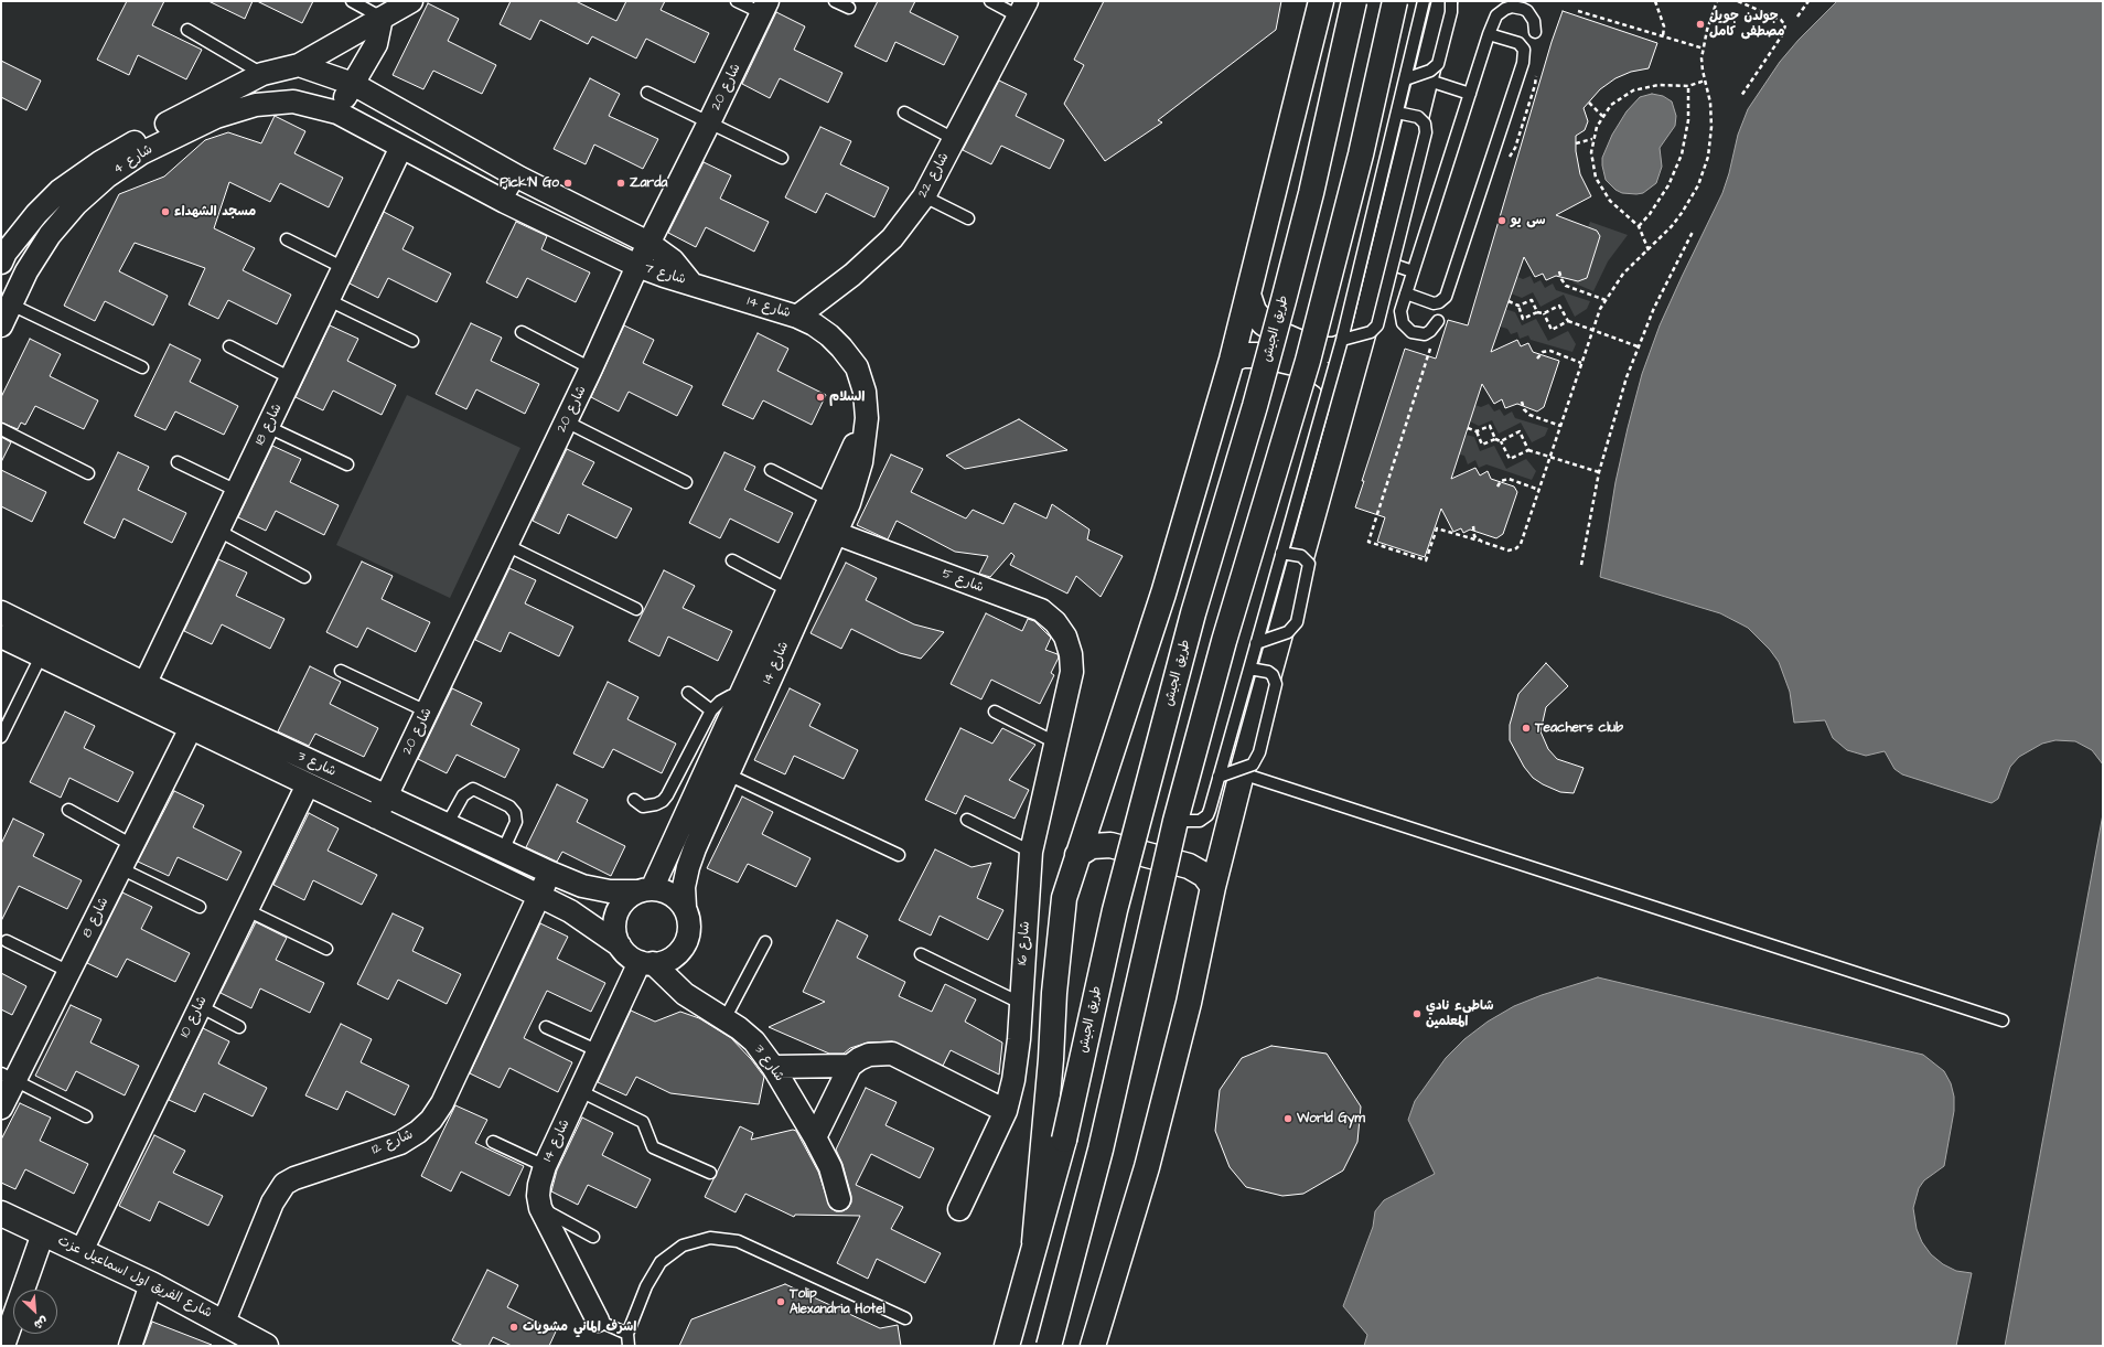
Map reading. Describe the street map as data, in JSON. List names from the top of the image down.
{
  "streets": {
    "main road": ["طريق الجيش", "شارع الفريق اول اسماعيل عزت"],
    "street": [
      "شارع 20",
      "شارع 4",
      "شارع 22",
      "شارع 7",
      "شارع 14",
      "شارع 18",
      "شارع 5",
      "شارع 3",
      "شارع 8",
      "شارع 16",
      "شارع 10",
      "شارع 12"
    ]
  },
  "crossings": [
    ["شارع 20", "شارع 7"],
    ["شارع 20", "شارع 3"],
    ["شارع 4", "شارع 7"],
    ["شارع 22", "شارع 14"],
    ["شارع 7", "شارع 14"],
    ["شارع 7", "شارع 18"],
    ["شارع 14", "شارع 5"],
    ["شارع 14", "شارع 3"],
    ["شارع 18", "شارع 3"],
    ["شارع 5", "شارع 16"],
    ["شارع 3", "شارع 8"],
    ["شارع 3", "شارع 10"],
    ["شارع 3", "شارع 12"],
    ["شارع 10", "شارع الفريق اول اسماعيل عزت"],
    ["شارع 12", "شارع الفريق اول اسماعيل عزت"]
  ],
  "places": [
    "جولدن جويل مصطفى كامل",
    "Pick'N Go",
    "Zarda",
    "مسجد الشهداء",
    "سى يو",
    "السلام",
    "Teachers club",
    "شاطيء نادي المعلمين",
    "World Gym",
    "Tolip Alexandria Hotel",
    "اشرف الماني مشويات"
  ],
  "north": "bottom right"
}
